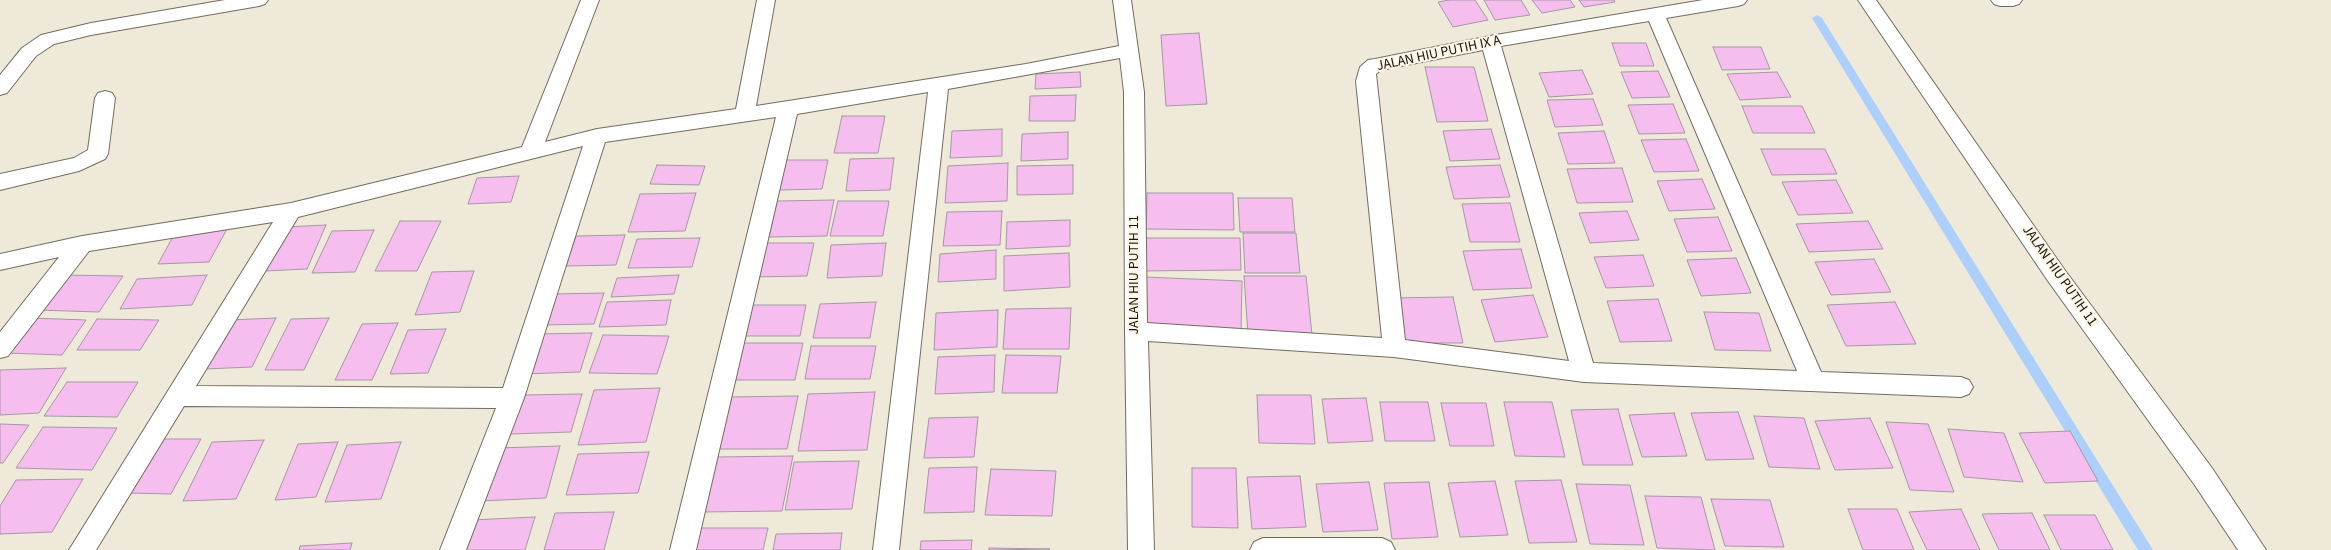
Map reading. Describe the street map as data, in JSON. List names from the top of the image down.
{
  "streets": {
    "street": ["JALAN HIU PUTIH IX A", "JALAN HIU PUTIH 11"]
  }
}
